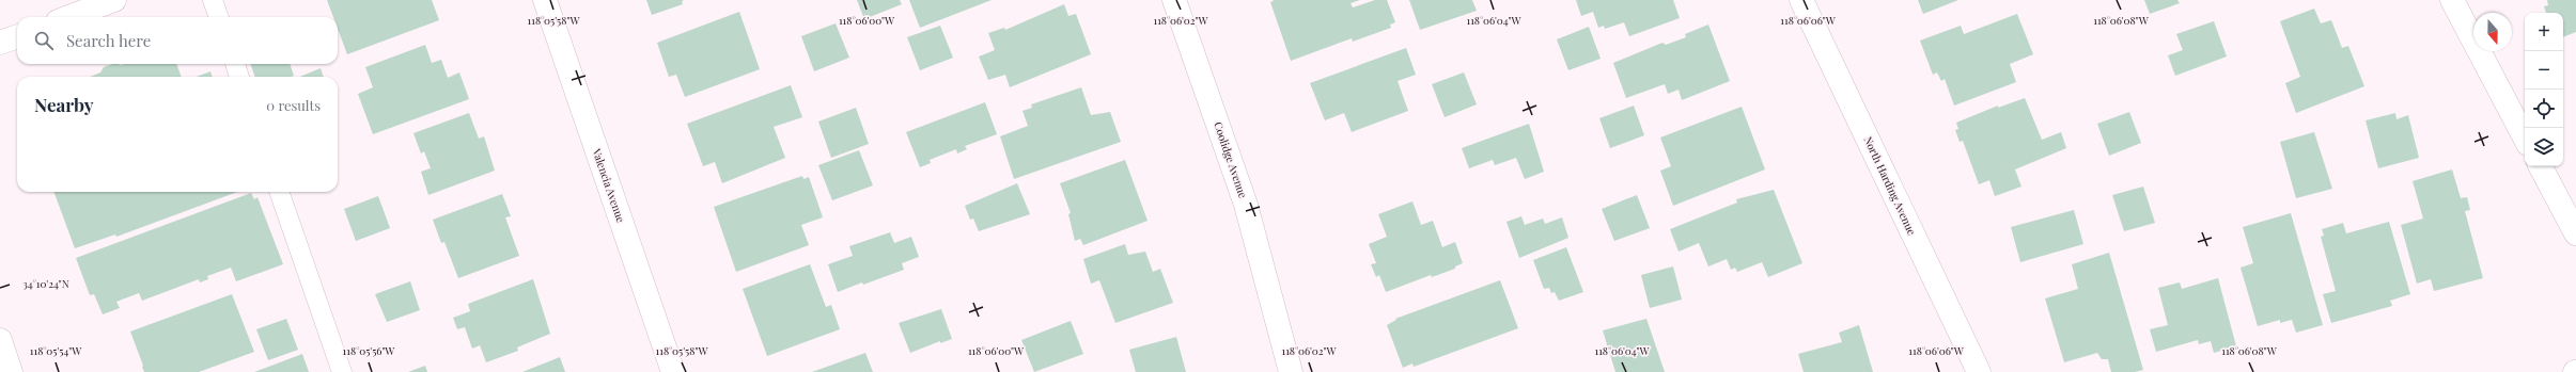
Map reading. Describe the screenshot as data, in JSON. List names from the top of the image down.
{
  "streets": {
    "street": ["Coolidge Avenue", "Valencia Avenue", "North Harding Avenue"]
  },
  "north": "bottom",
  "page": {
    "map_buttons": ["+", "−"],
    "search": "Search here",
    "heading": ["Nearby", "0 results"]
  },
  "coordinates": [
    "118°05'58\"W",
    "118°06'00\"W",
    "118°06'02\"W",
    "118°06'04\"W",
    "118°06'06\"W",
    "118°06'08\"W",
    "34°10'24\"N",
    "118°05'54\"W",
    "118°05'56\"W"
  ]
}
